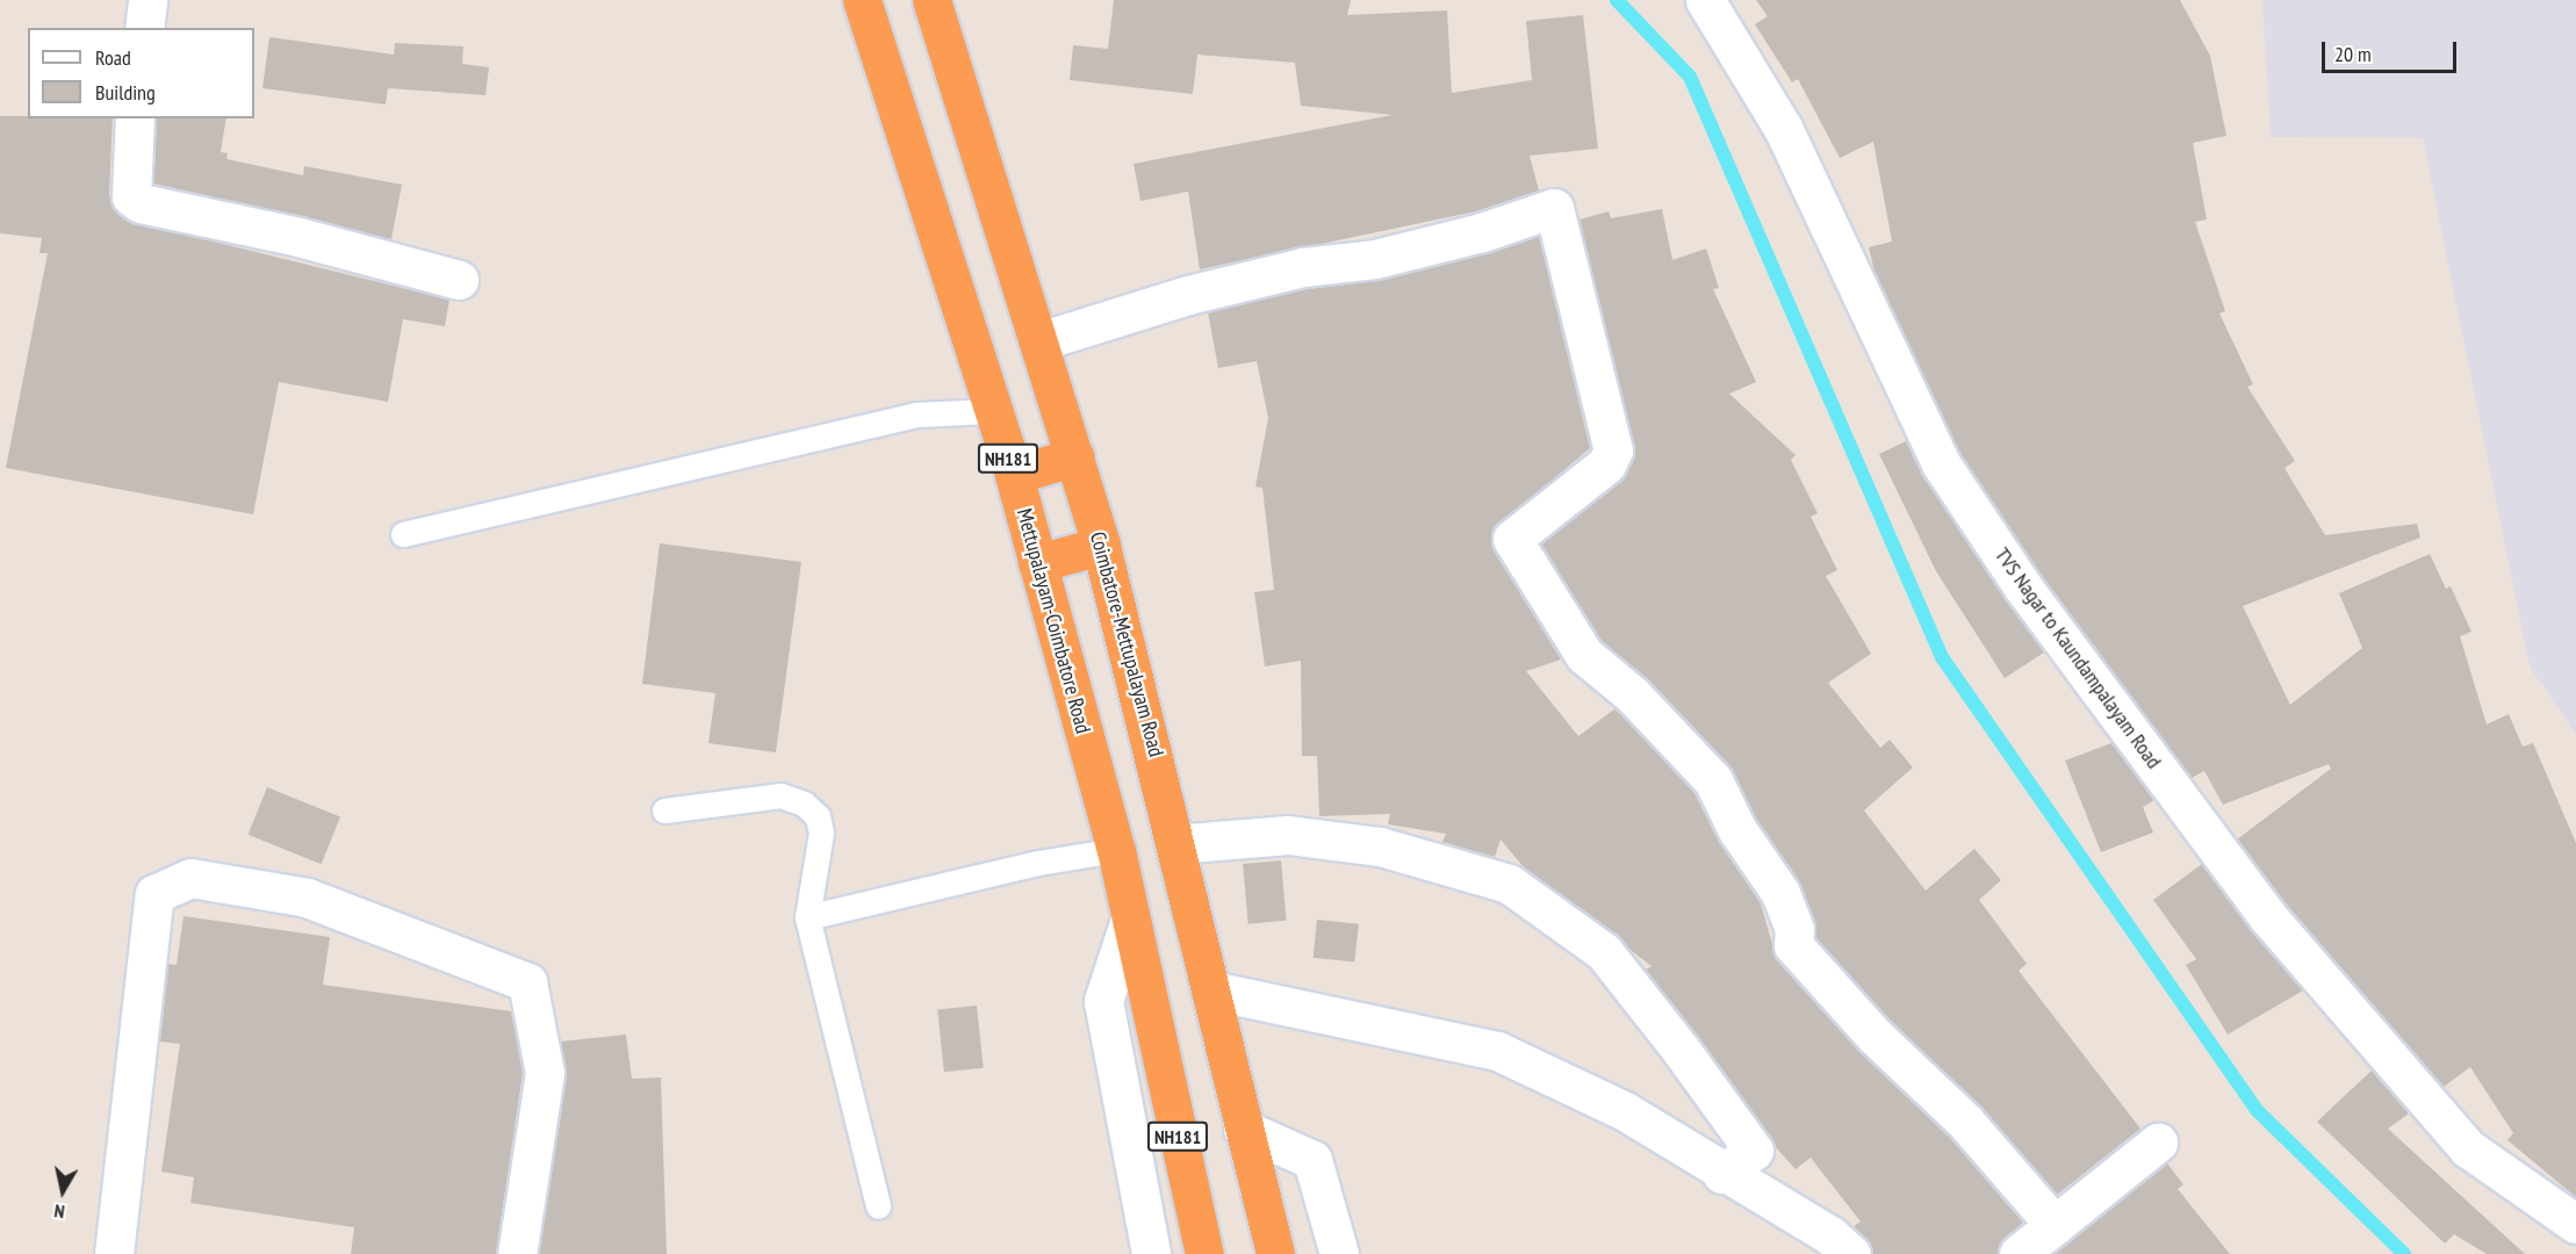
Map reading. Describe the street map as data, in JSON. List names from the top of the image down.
{
  "streets": {
    "highway": ["NH181", "Mettupalayam-Coimbatore Road", "Coimbatore-Mettupalayam Road"],
    "street": ["TVS Nagar to Kaundampalayam Road"]
  },
  "crossings": [
    ["NH181", "Mettupalayam-Coimbatore Road"]
  ],
  "legend": ["Road", "Building"],
  "scale_bar": "20 m",
  "north": "bottom"
}
